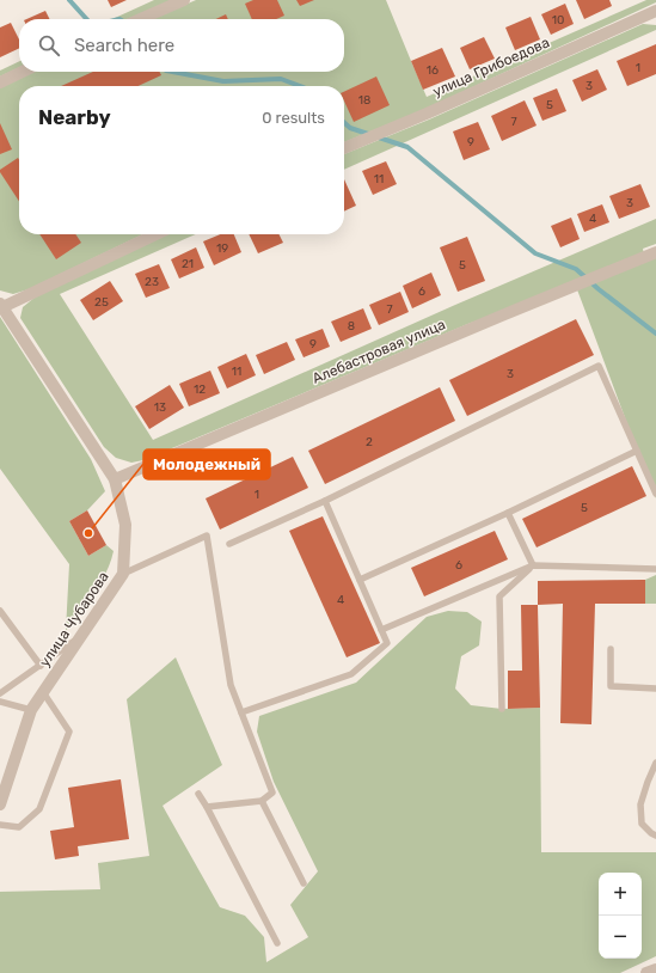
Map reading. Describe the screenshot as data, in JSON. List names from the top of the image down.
{
  "streets": {
    "street": ["улица Грибоедова", "Алебастровая улица", "улица Чубарова"]
  },
  "crossings": [
    ["Алебастровая улица", "улица Чубарова"]
  ],
  "places": ["Молодежный"],
  "house_numbers": [
    "10",
    "1",
    "16",
    "3",
    "18",
    "5",
    "7",
    "9",
    "11",
    "3",
    "4",
    "19",
    "21",
    "5",
    "23",
    "6",
    "25",
    "7",
    "8",
    "9",
    "11",
    "3",
    "12",
    "13",
    "2",
    "1",
    "5",
    "6",
    "4"
  ],
  "page": {
    "search": "Search here",
    "heading": ["Nearby", "0 results"],
    "map_buttons": ["+", "−"]
  }
}
